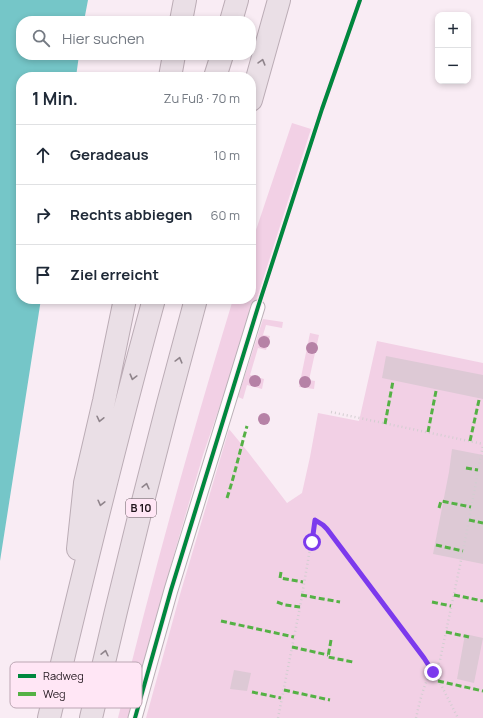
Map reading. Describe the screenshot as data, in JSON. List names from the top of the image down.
{
  "streets": {
    "highway": ["B 10"]
  },
  "legend": ["Radweg", "Weg"],
  "page": {
    "map_buttons": ["+", "−"],
    "search": "Hier suchen",
    "heading": ["1 Min.", "Zu Fuß · 70 m"],
    "list": [
      ["Geradeaus", "10 m"],
      ["Rechts abbiegen", "60 m"],
      "Ziel erreicht"
    ]
  }
}
